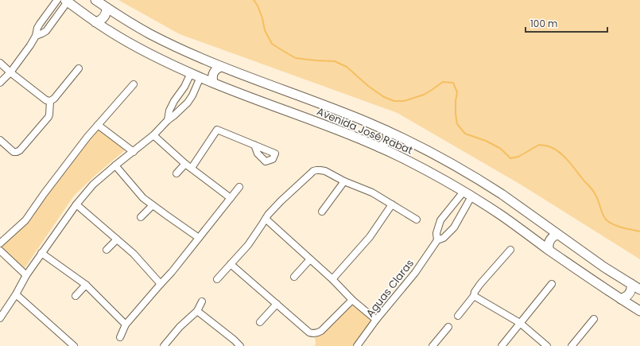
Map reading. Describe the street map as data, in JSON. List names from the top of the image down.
{
  "streets": {
    "street": ["Avenida José Rabat", "Aguas Claras"]
  },
  "crossings": [
    ["Avenida José Rabat", "Aguas Claras"]
  ],
  "scale_bar": "100 m"
}
